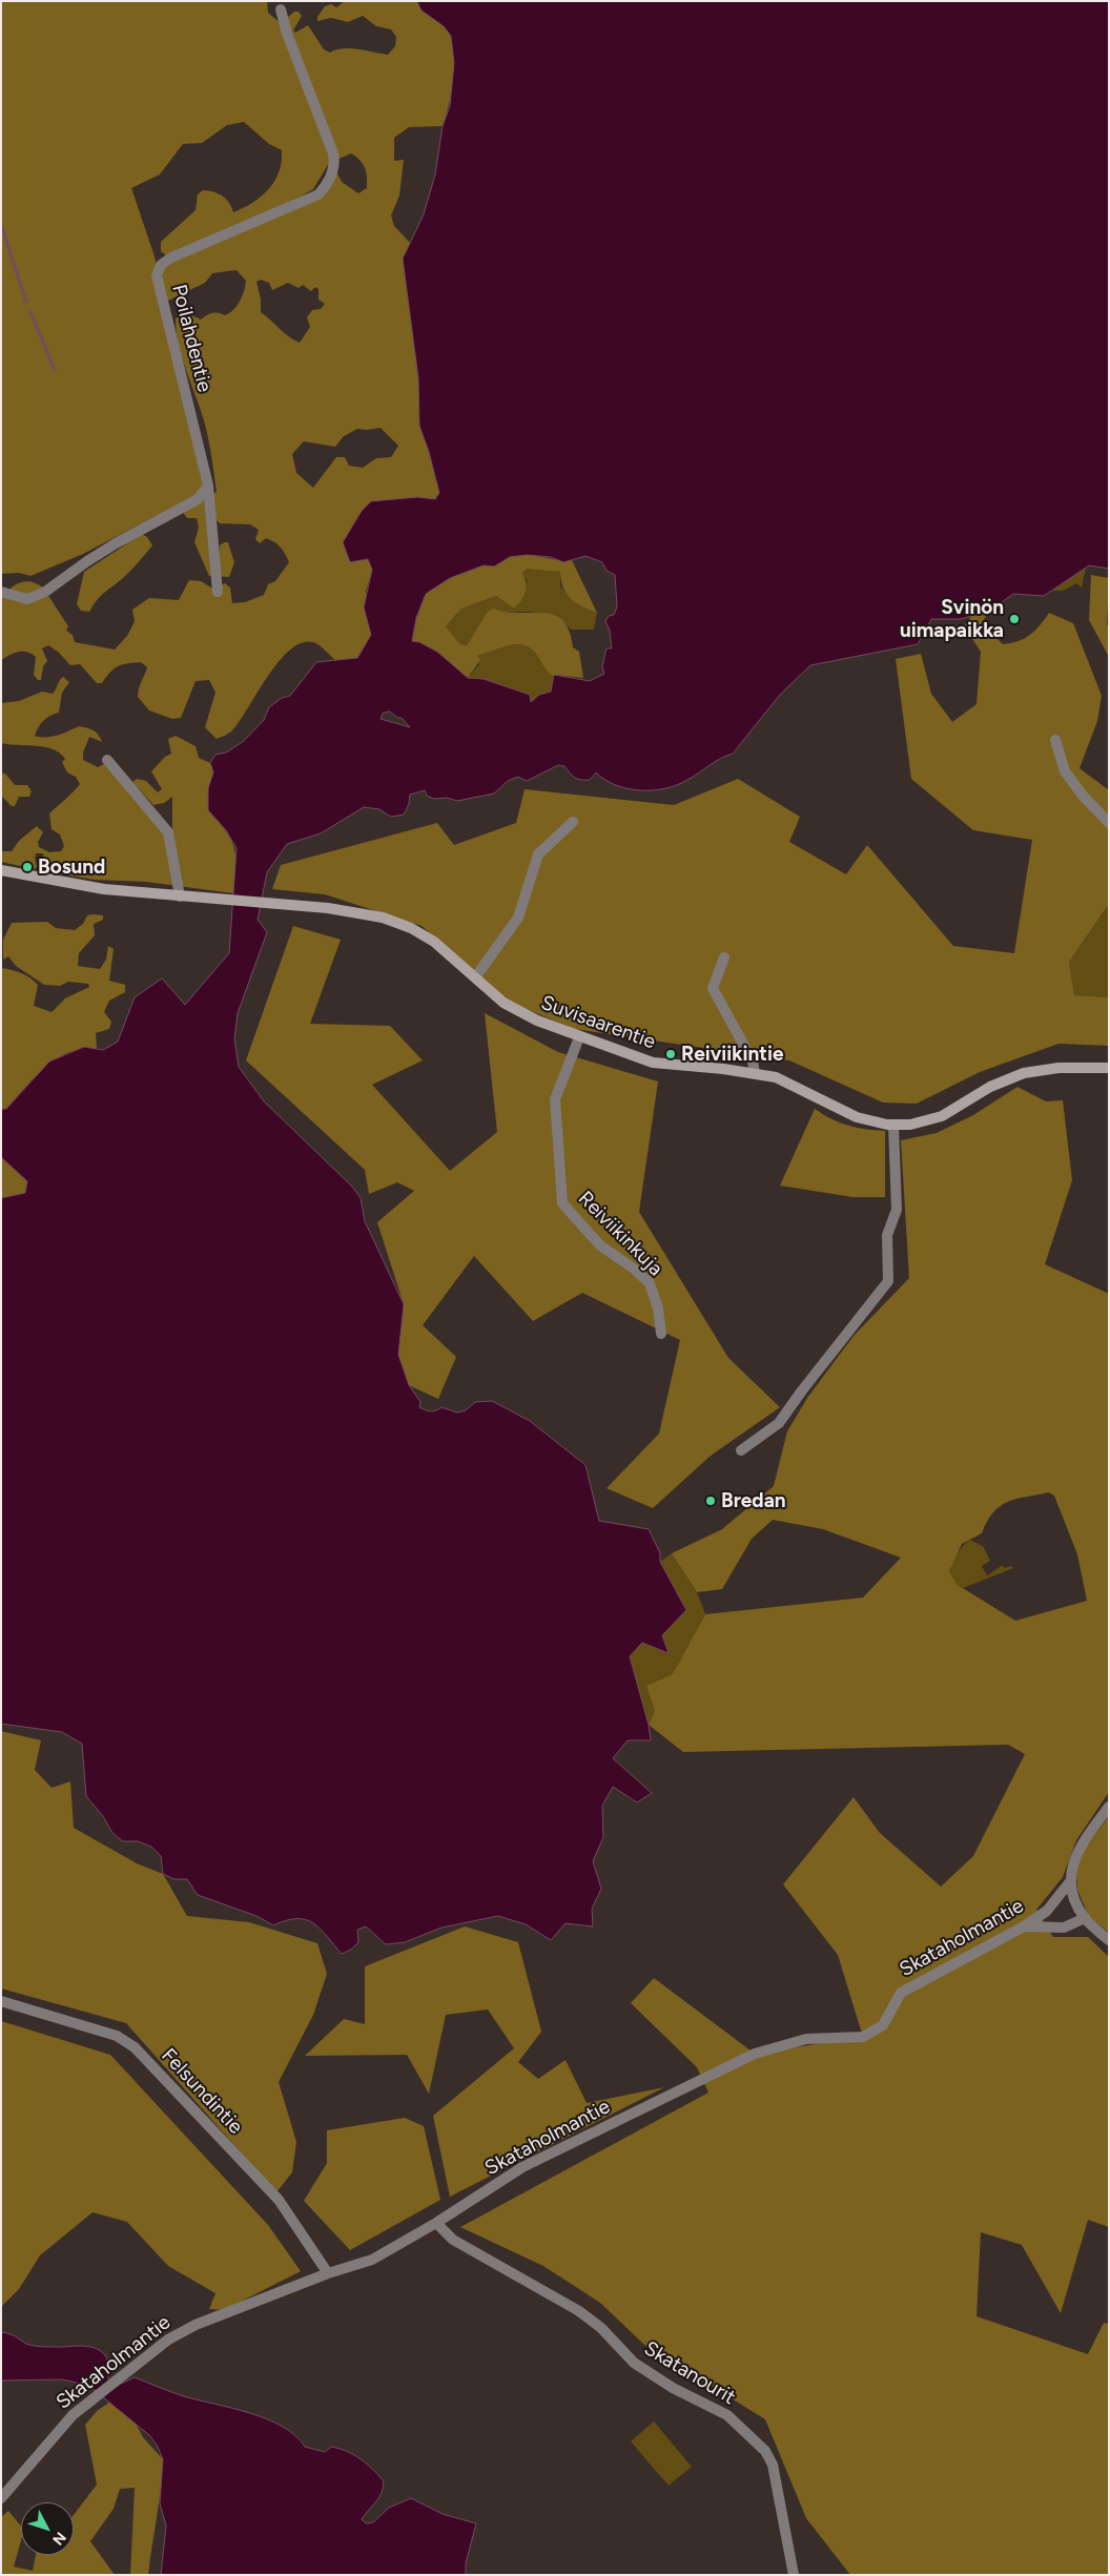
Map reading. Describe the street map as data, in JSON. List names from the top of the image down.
{
  "streets": {
    "street": [
      "Poilahdentie",
      "Suvisaarentie",
      "Reiviikinkuja",
      "Skataholmantie",
      "Felsundintie",
      "Skatanourit"
    ]
  },
  "crossings": [
    ["Suvisaarentie", "Reiviikinkuja"],
    ["Skataholmantie", "Felsundintie"],
    ["Skataholmantie", "Skatanourit"]
  ],
  "places": [
    "Svinön uimapaikka",
    "Bosund",
    "Reiviikintie",
    "Bredan"
  ],
  "north": "bottom right"
}
